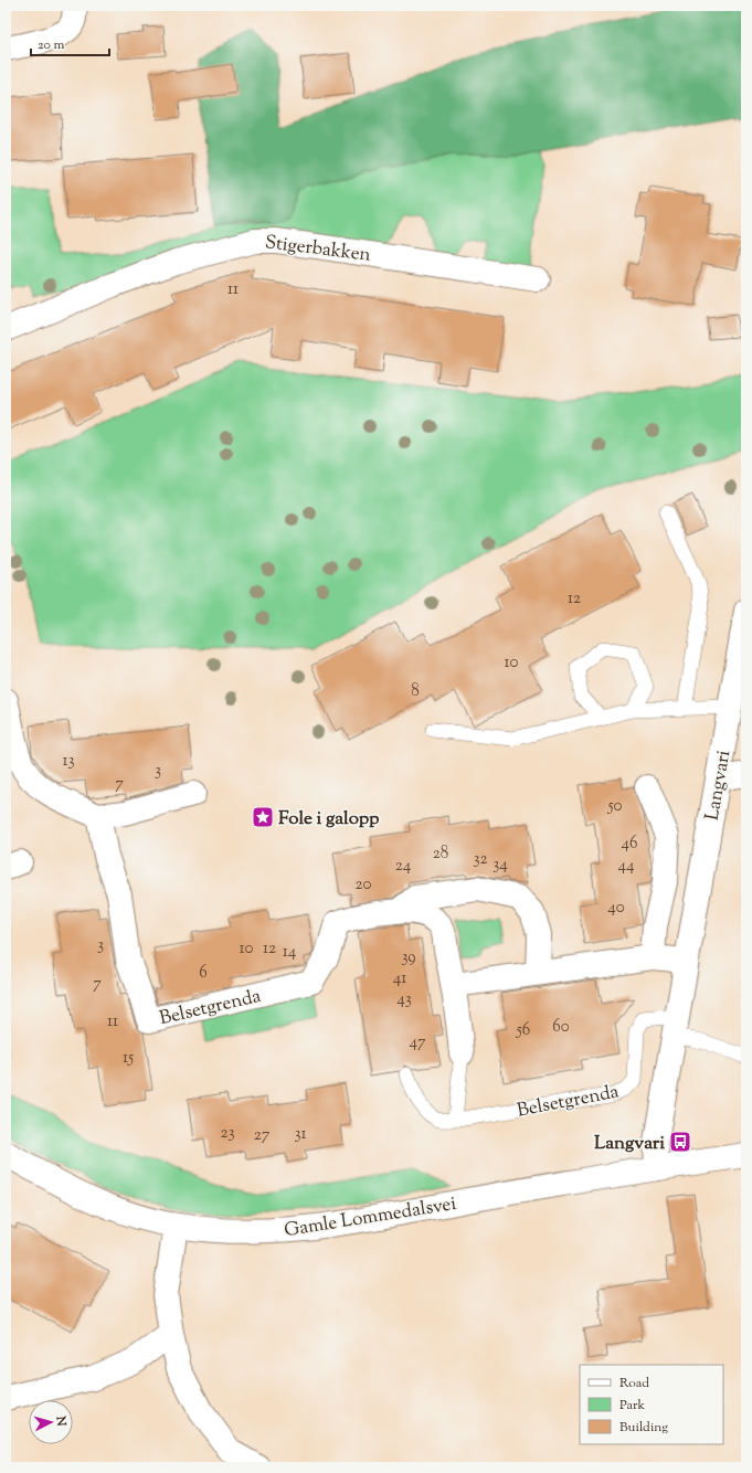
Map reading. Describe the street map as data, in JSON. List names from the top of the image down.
{
  "streets": {
    "street": [
      "Stigerbakken",
      "Langvari",
      "Belsetgrenda",
      "Gamle Lommedalsvei"
    ]
  },
  "crossings": [
    ["Langvari", "Belsetgrenda"],
    ["Langvari", "Gamle Lommedalsvei"]
  ],
  "places": {
    "place": ["Fole i galopp"],
    "bus stop": ["Langvari"]
  },
  "house_numbers": [
    "11",
    "12",
    "10",
    "8",
    "13",
    "3",
    "7",
    "50",
    "46",
    "28",
    "32",
    "34",
    "24",
    "44",
    "20",
    "40",
    "3",
    "10",
    "12",
    "14",
    "39",
    "6",
    "41",
    "7",
    "43",
    "11",
    "60",
    "56",
    "47",
    "15",
    "23",
    "31",
    "27"
  ],
  "legend": ["Road", "Park", "Building"],
  "scale_bar": "20 m",
  "north": "right"
}
